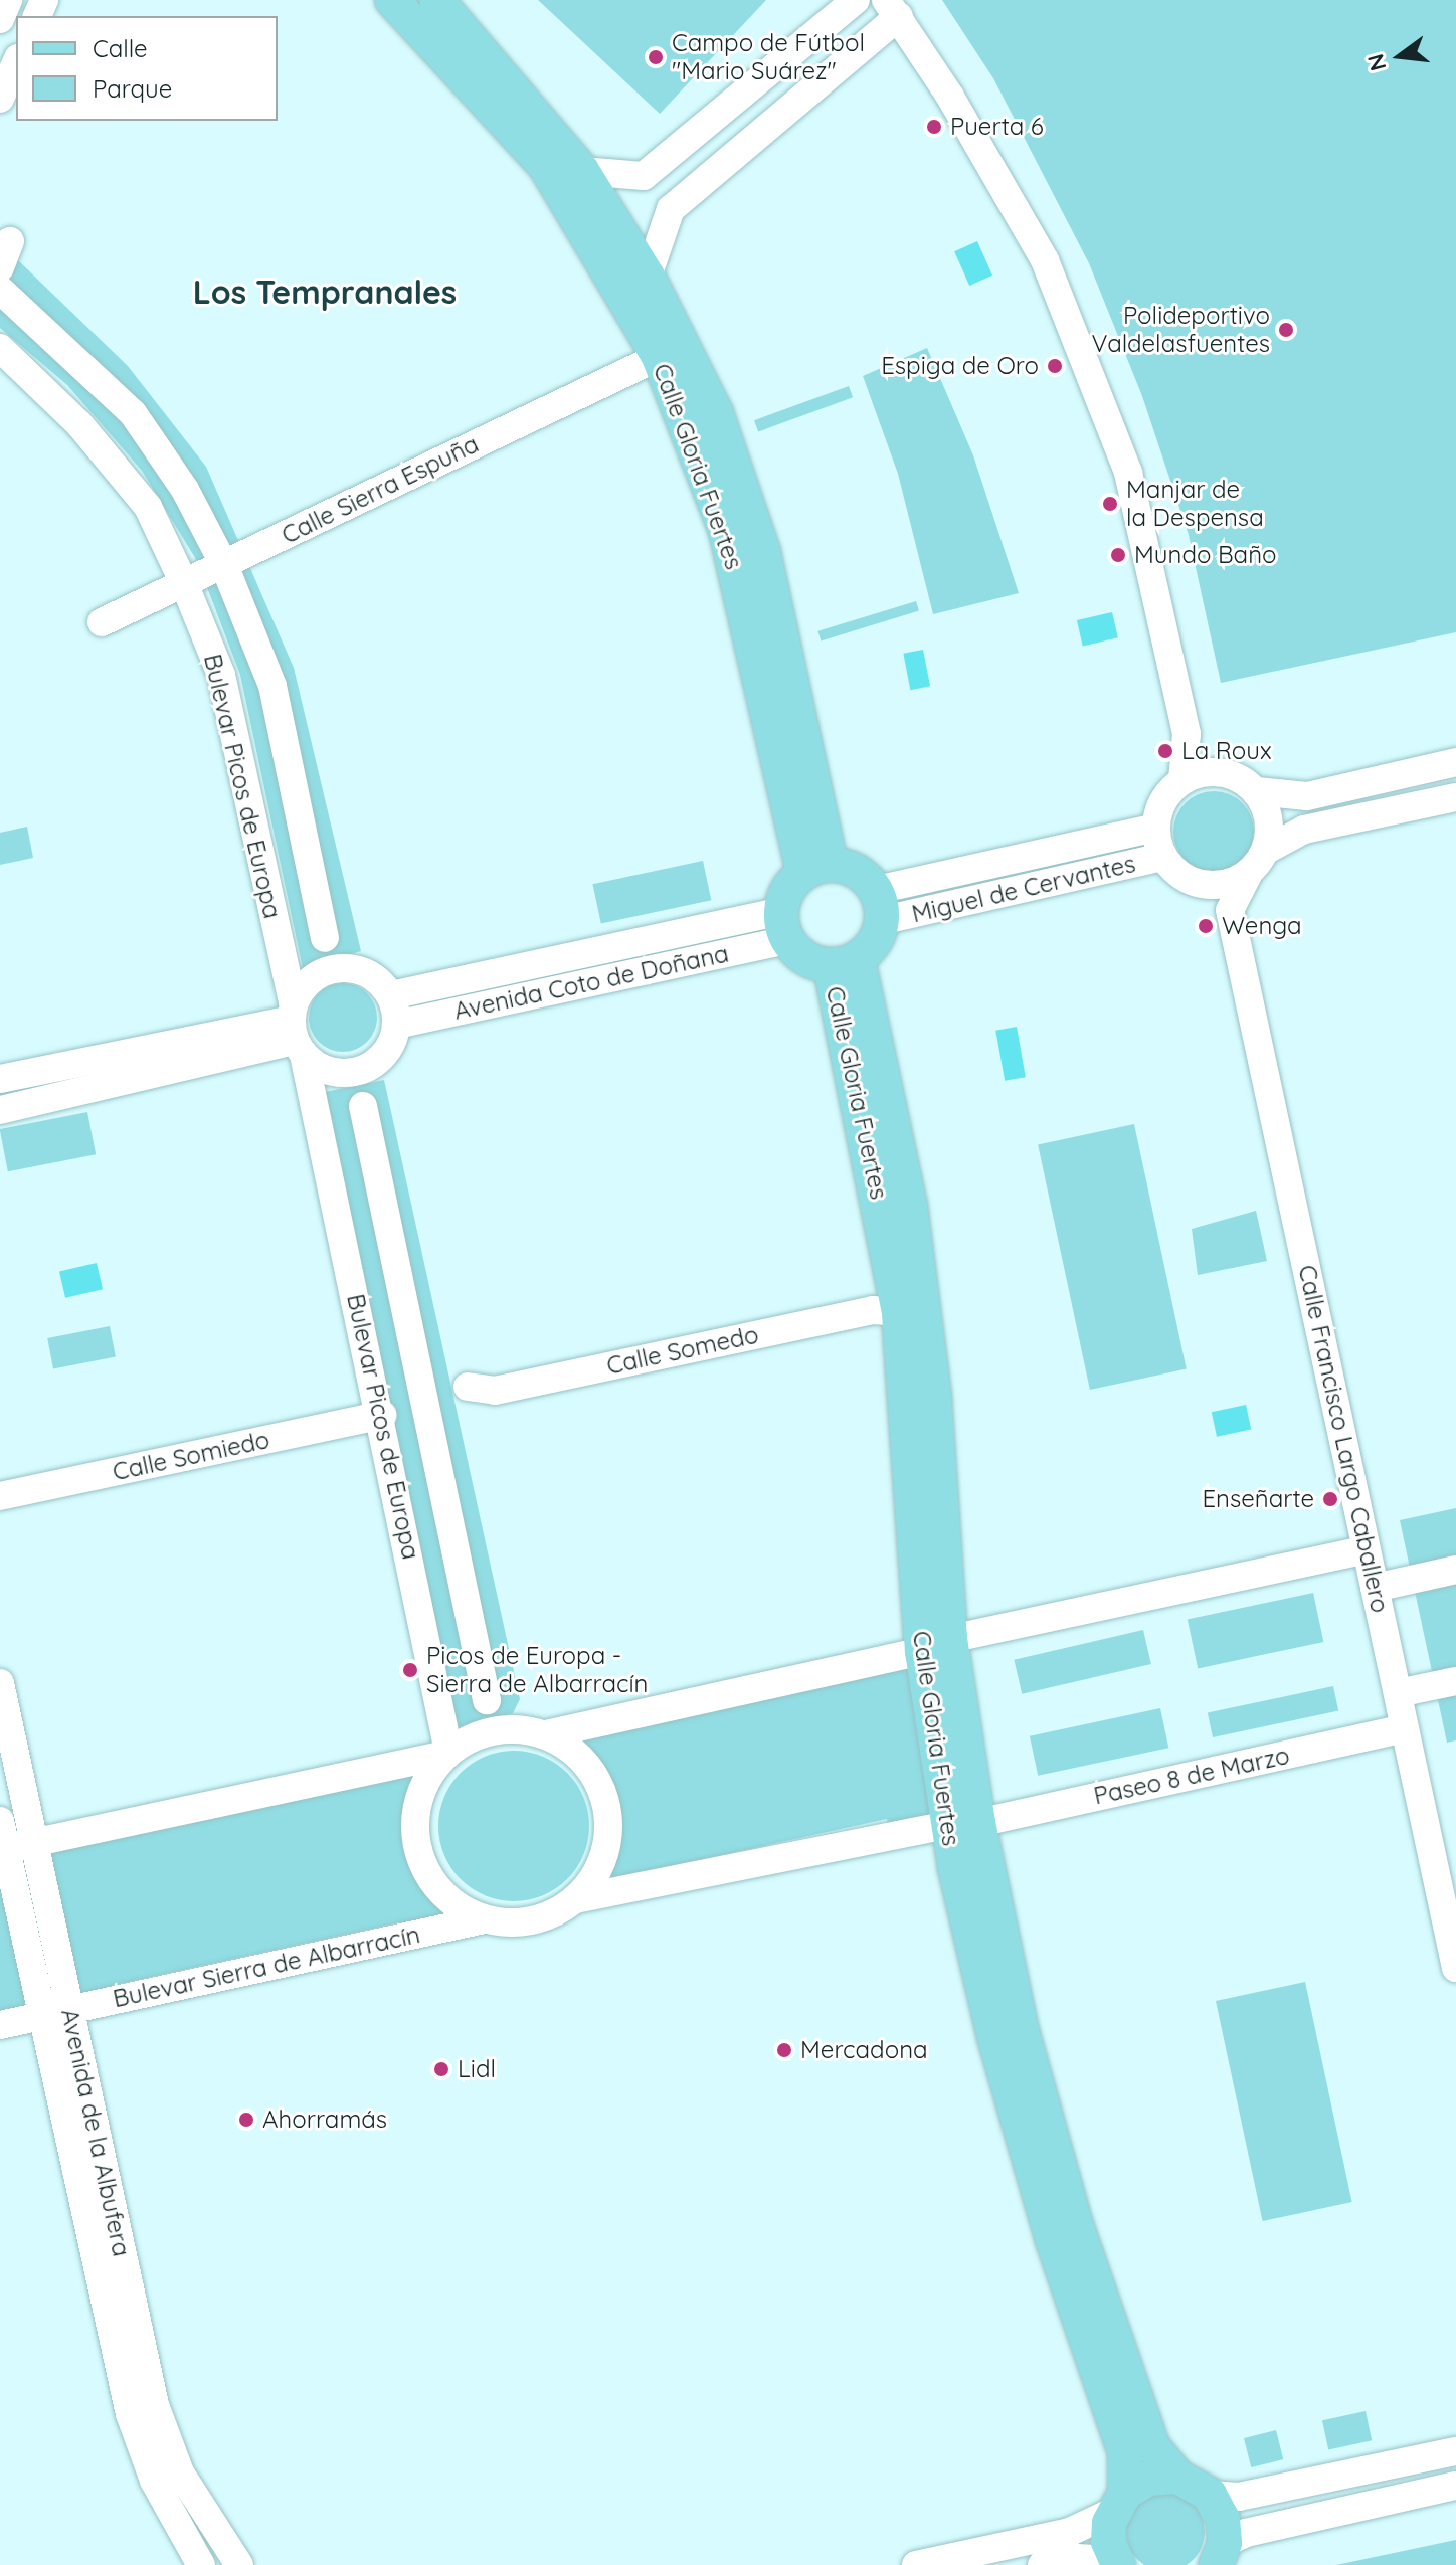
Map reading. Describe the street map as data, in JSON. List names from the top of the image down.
{
  "streets": {
    "main road": ["Calle Gloria Fuertes"],
    "street": [
      "Calle Sierra Espuña",
      "Bulevar Picos de Europa",
      "Miguel de Cervantes",
      "Avenida Coto de Doñana",
      "Calle Somedo",
      "Calle Francisco Largo Caballero",
      "Calle Somiedo",
      "Paseo 8 de Marzo",
      "Bulevar Sierra de Albarracín",
      "Avenida de la Albufera"
    ]
  },
  "crossings": [
    ["Calle Gloria Fuertes", "Calle Sierra Espuña"],
    ["Calle Gloria Fuertes", "Miguel de Cervantes"],
    ["Calle Gloria Fuertes", "Avenida Coto de Doñana"],
    ["Calle Gloria Fuertes", "Calle Somedo"],
    ["Calle Gloria Fuertes", "Paseo 8 de Marzo"],
    ["Calle Sierra Espuña", "Bulevar Picos de Europa"],
    ["Bulevar Picos de Europa", "Avenida Coto de Doñana"],
    ["Bulevar Picos de Europa", "Calle Somiedo"],
    ["Bulevar Picos de Europa", "Bulevar Sierra de Albarracín"],
    ["Miguel de Cervantes", "Avenida Coto de Doñana"],
    ["Calle Francisco Largo Caballero", "Paseo 8 de Marzo"],
    ["Bulevar Sierra de Albarracín", "Avenida de la Albufera"]
  ],
  "districts": ["Los Tempranales"],
  "places": [
    "Campo de Fútbol \"Mario Suárez\"",
    "Puerta 6",
    "Polideportivo Valdelasfuentes",
    "Espiga de Oro",
    "Manjar de la Despensa",
    "Mundo Baño",
    "La Roux",
    "Wenga",
    "Enseñarte",
    "Picos de Europa - Sierra de Albarracín",
    "Mercadona",
    "Lidl",
    "Ahorramás"
  ],
  "legend": ["Calle", "Parque"],
  "north": "left"
}
